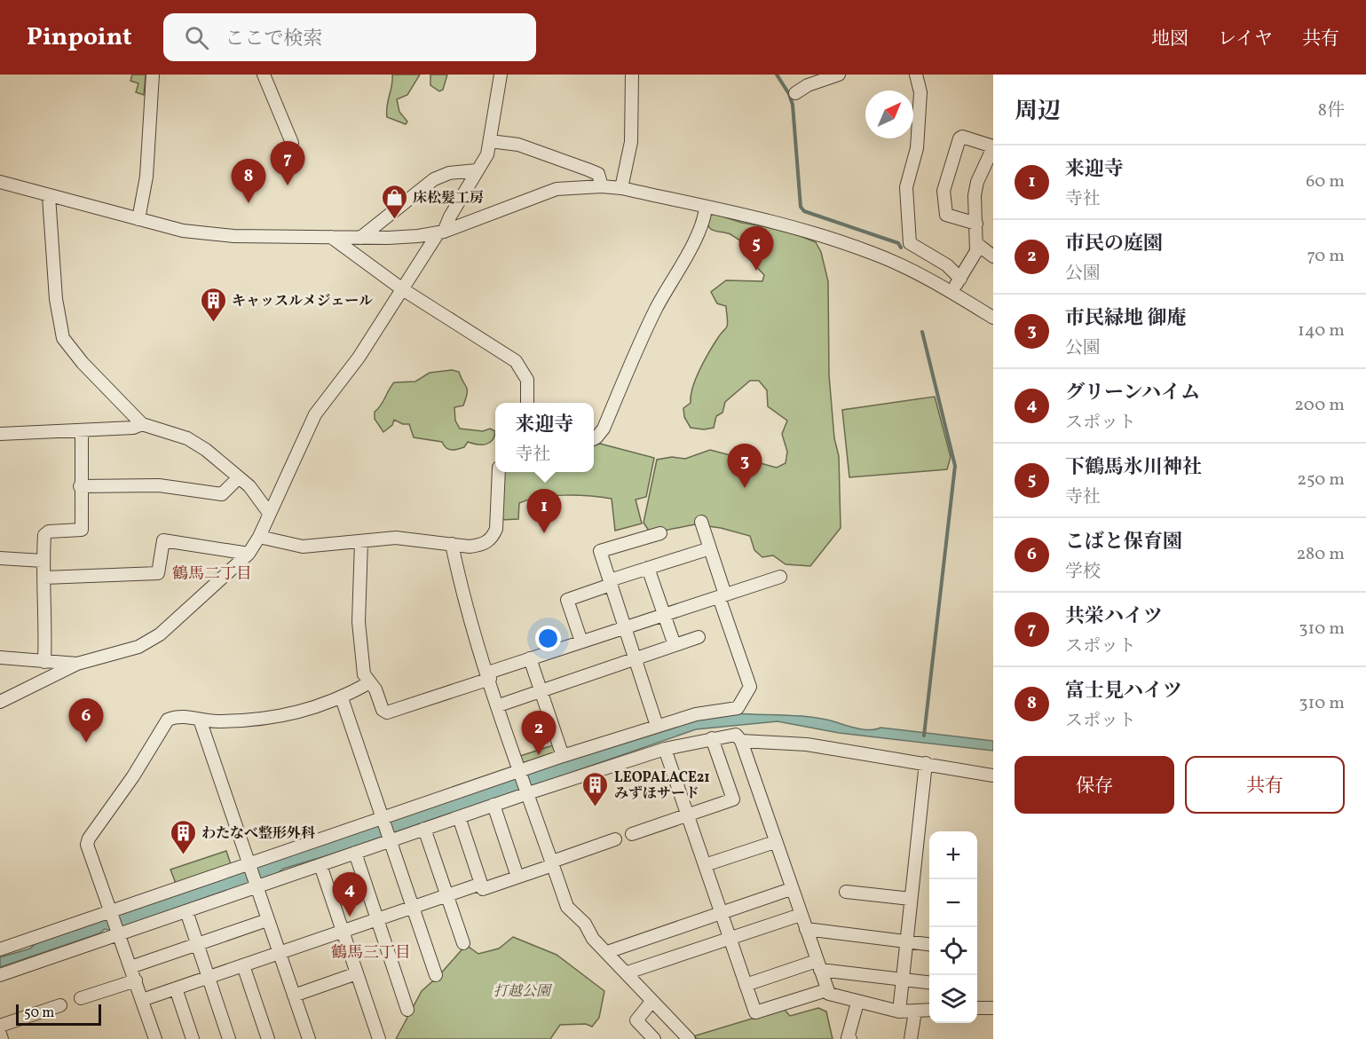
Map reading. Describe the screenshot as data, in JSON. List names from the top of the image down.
{
  "districts": ["鶴馬二丁目", "鶴馬三丁目"],
  "parks": ["打越公園"],
  "places": {
    "shop": ["床松髪工房"],
    "building": ["キャッスルメジェール", "LEOPALACE21 みずほサード", "わたなべ整形外科"]
  },
  "scale_bar": "50 m",
  "north": "top right",
  "page": {
    "header": "Pinpoint",
    "search": "ここで検索",
    "nav": ["地図", "レイヤ", "共有"],
    "heading": ["周辺", "8件"],
    "pins": [
      "7",
      "8",
      "5",
      "3",
      "1",
      "6",
      "2",
      "4"
    ],
    "list": [
      {
        "mark": "1",
        "name": "来迎寺",
        "note": "寺社",
        "value": "60 m"
      },
      {
        "mark": "2",
        "name": "市民の庭園",
        "note": "公園",
        "value": "70 m"
      },
      {
        "mark": "3",
        "name": "市民緑地 御庵",
        "note": "公園",
        "value": "140 m"
      },
      {
        "mark": "4",
        "name": "グリーンハイム",
        "note": "スポット",
        "value": "200 m"
      },
      {
        "mark": "5",
        "name": "下鶴馬氷川神社",
        "note": "寺社",
        "value": "250 m"
      },
      {
        "mark": "6",
        "name": "こばと保育園",
        "note": "学校",
        "value": "280 m"
      },
      {
        "mark": "7",
        "name": "共栄ハイツ",
        "note": "スポット",
        "value": "310 m"
      },
      {
        "mark": "8",
        "name": "富士見ハイツ",
        "note": "スポット",
        "value": "310 m"
      }
    ],
    "popup": ["来迎寺", "寺社"],
    "buttons": ["保存", "共有"],
    "map_buttons": ["+", "−"],
    "scale": "50 m"
  }
}
